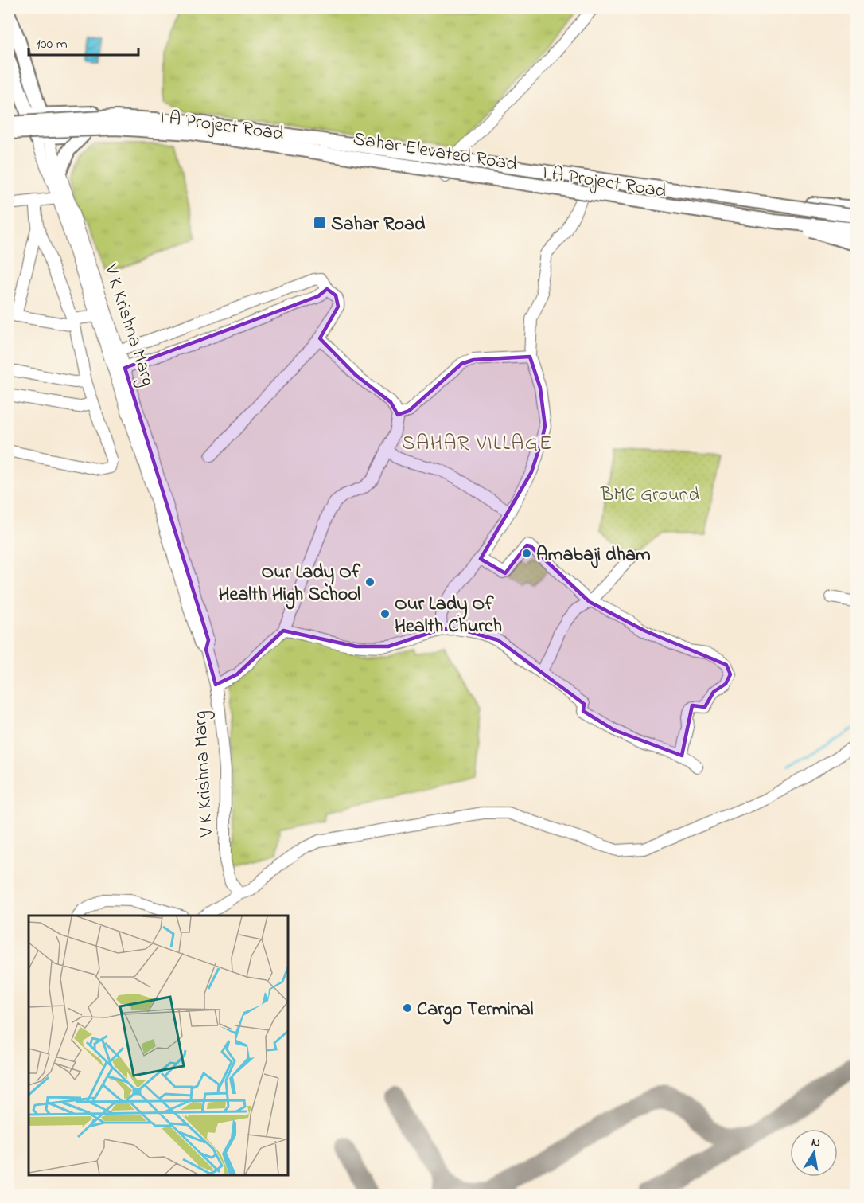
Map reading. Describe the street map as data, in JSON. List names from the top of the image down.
{
  "streets": {
    "main road": ["I A Project Road", "Sahar Elevated Road", "V K Krishna Marg"]
  },
  "crossings": [
    ["I A Project Road", "V K Krishna Marg"]
  ],
  "districts": ["SAHAR VILLAGE"],
  "parks": ["BMC Ground"],
  "places": {
    "transit": ["Sahar Road"],
    "other": [
      "Amabaji dham",
      "Our Lady Of Health High School",
      "Our Lady Of Health Church",
      "Cargo Terminal"
    ]
  },
  "scale_bar": "100 m",
  "north": "top"
}
